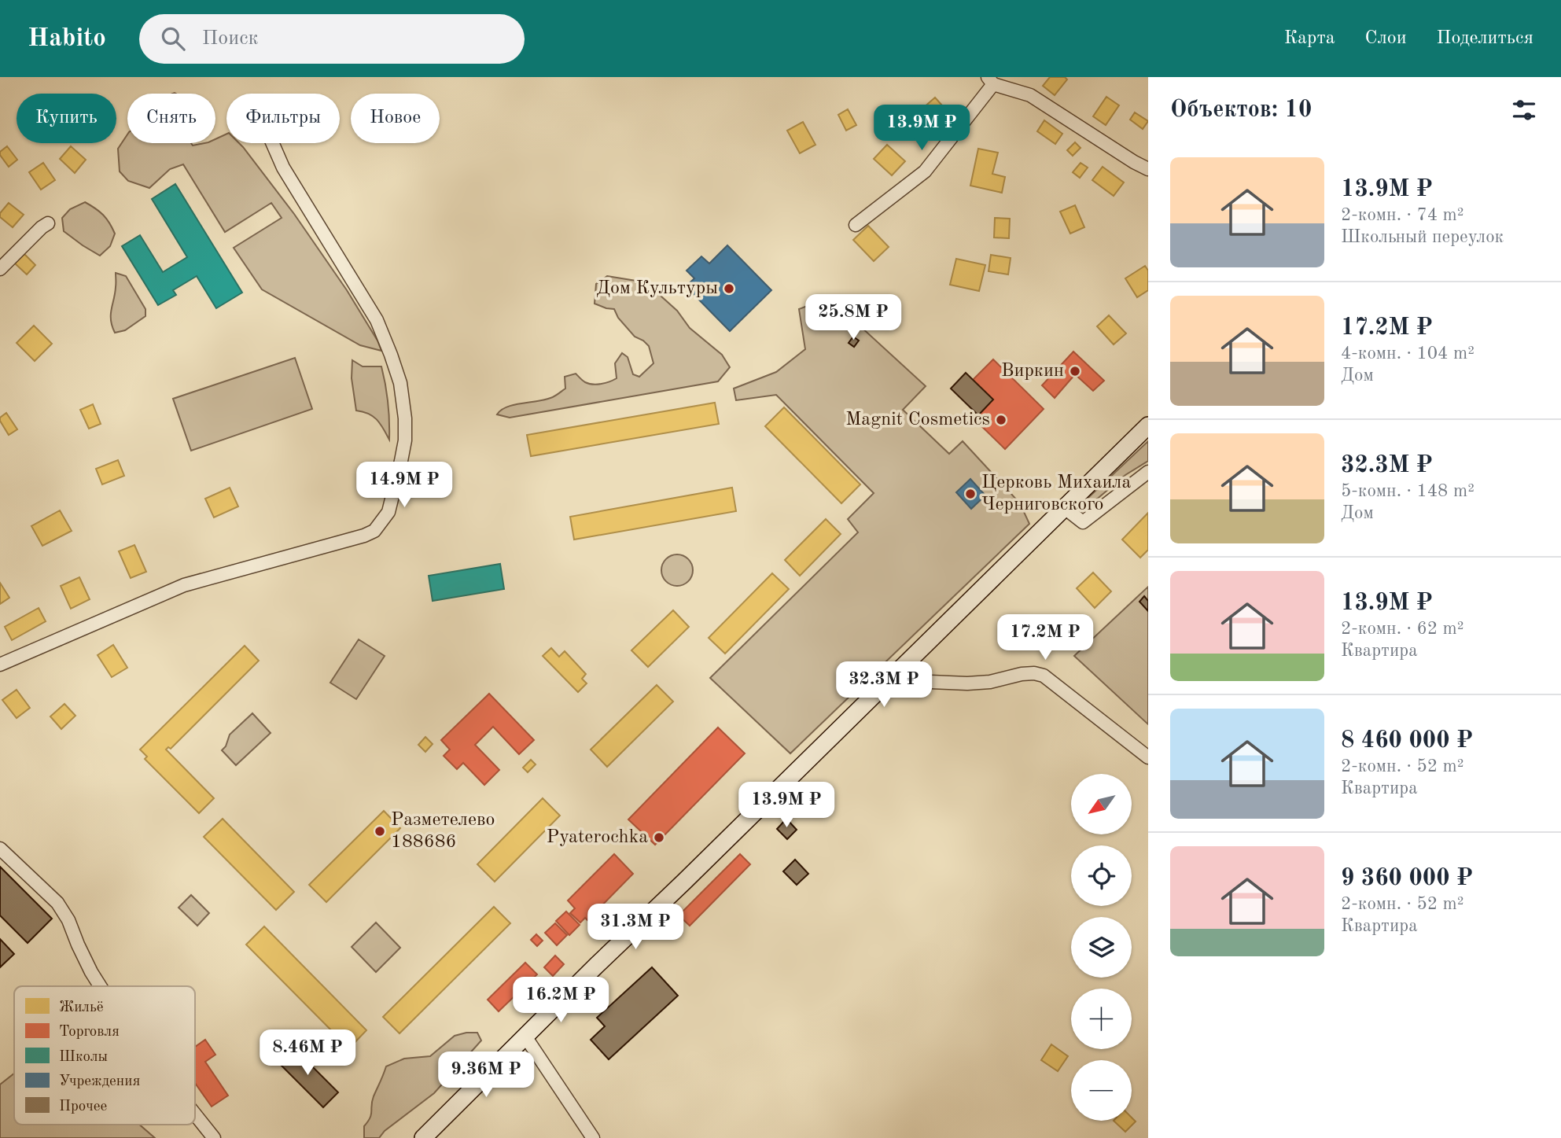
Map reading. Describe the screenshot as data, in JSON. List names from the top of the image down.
{
  "places": [
    "Дом Культуры",
    "Виркин",
    "Magnit Cosmetics",
    "Церковь Михаила Черниговского",
    "Разметелево 188686",
    "Pyaterochka"
  ],
  "legend": [
    "Жильё",
    "Торговля",
    "Школы",
    "Учреждения",
    "Прочее"
  ],
  "north": "bottom left",
  "page": {
    "header": "Habito",
    "search": "Поиск",
    "nav": ["Карта", "Слои", "Поделиться"],
    "heading": "Объектов: 10",
    "chip": [
      "Купить",
      "Снять",
      "Фильтры",
      "Новое"
    ],
    "price": [
      "13.9M ₽",
      "25.8M ₽",
      "14.9M ₽",
      "17.2M ₽",
      "32.3M ₽",
      "13.9M ₽",
      "31.3M ₽",
      "16.2M ₽",
      "8.46M ₽",
      "9.36M ₽"
    ],
    "list": [
      {
        "name": "13.9M ₽",
        "note": "2-комн. · 74 m² · Школьный переулок"
      },
      {
        "name": "17.2M ₽",
        "note": "4-комн. · 104 m² · Дом"
      },
      {
        "name": "32.3M ₽",
        "note": "5-комн. · 148 m² · Дом"
      },
      {
        "name": "13.9M ₽",
        "note": "2-комн. · 62 m² · Квартира"
      },
      {
        "name": "8 460 000 ₽",
        "note": "2-комн. · 52 m² · Квартира"
      },
      {
        "name": "9 360 000 ₽",
        "note": "2-комн. · 52 m² · Квартира"
      }
    ],
    "map_buttons": ["+", "−"]
  }
}
